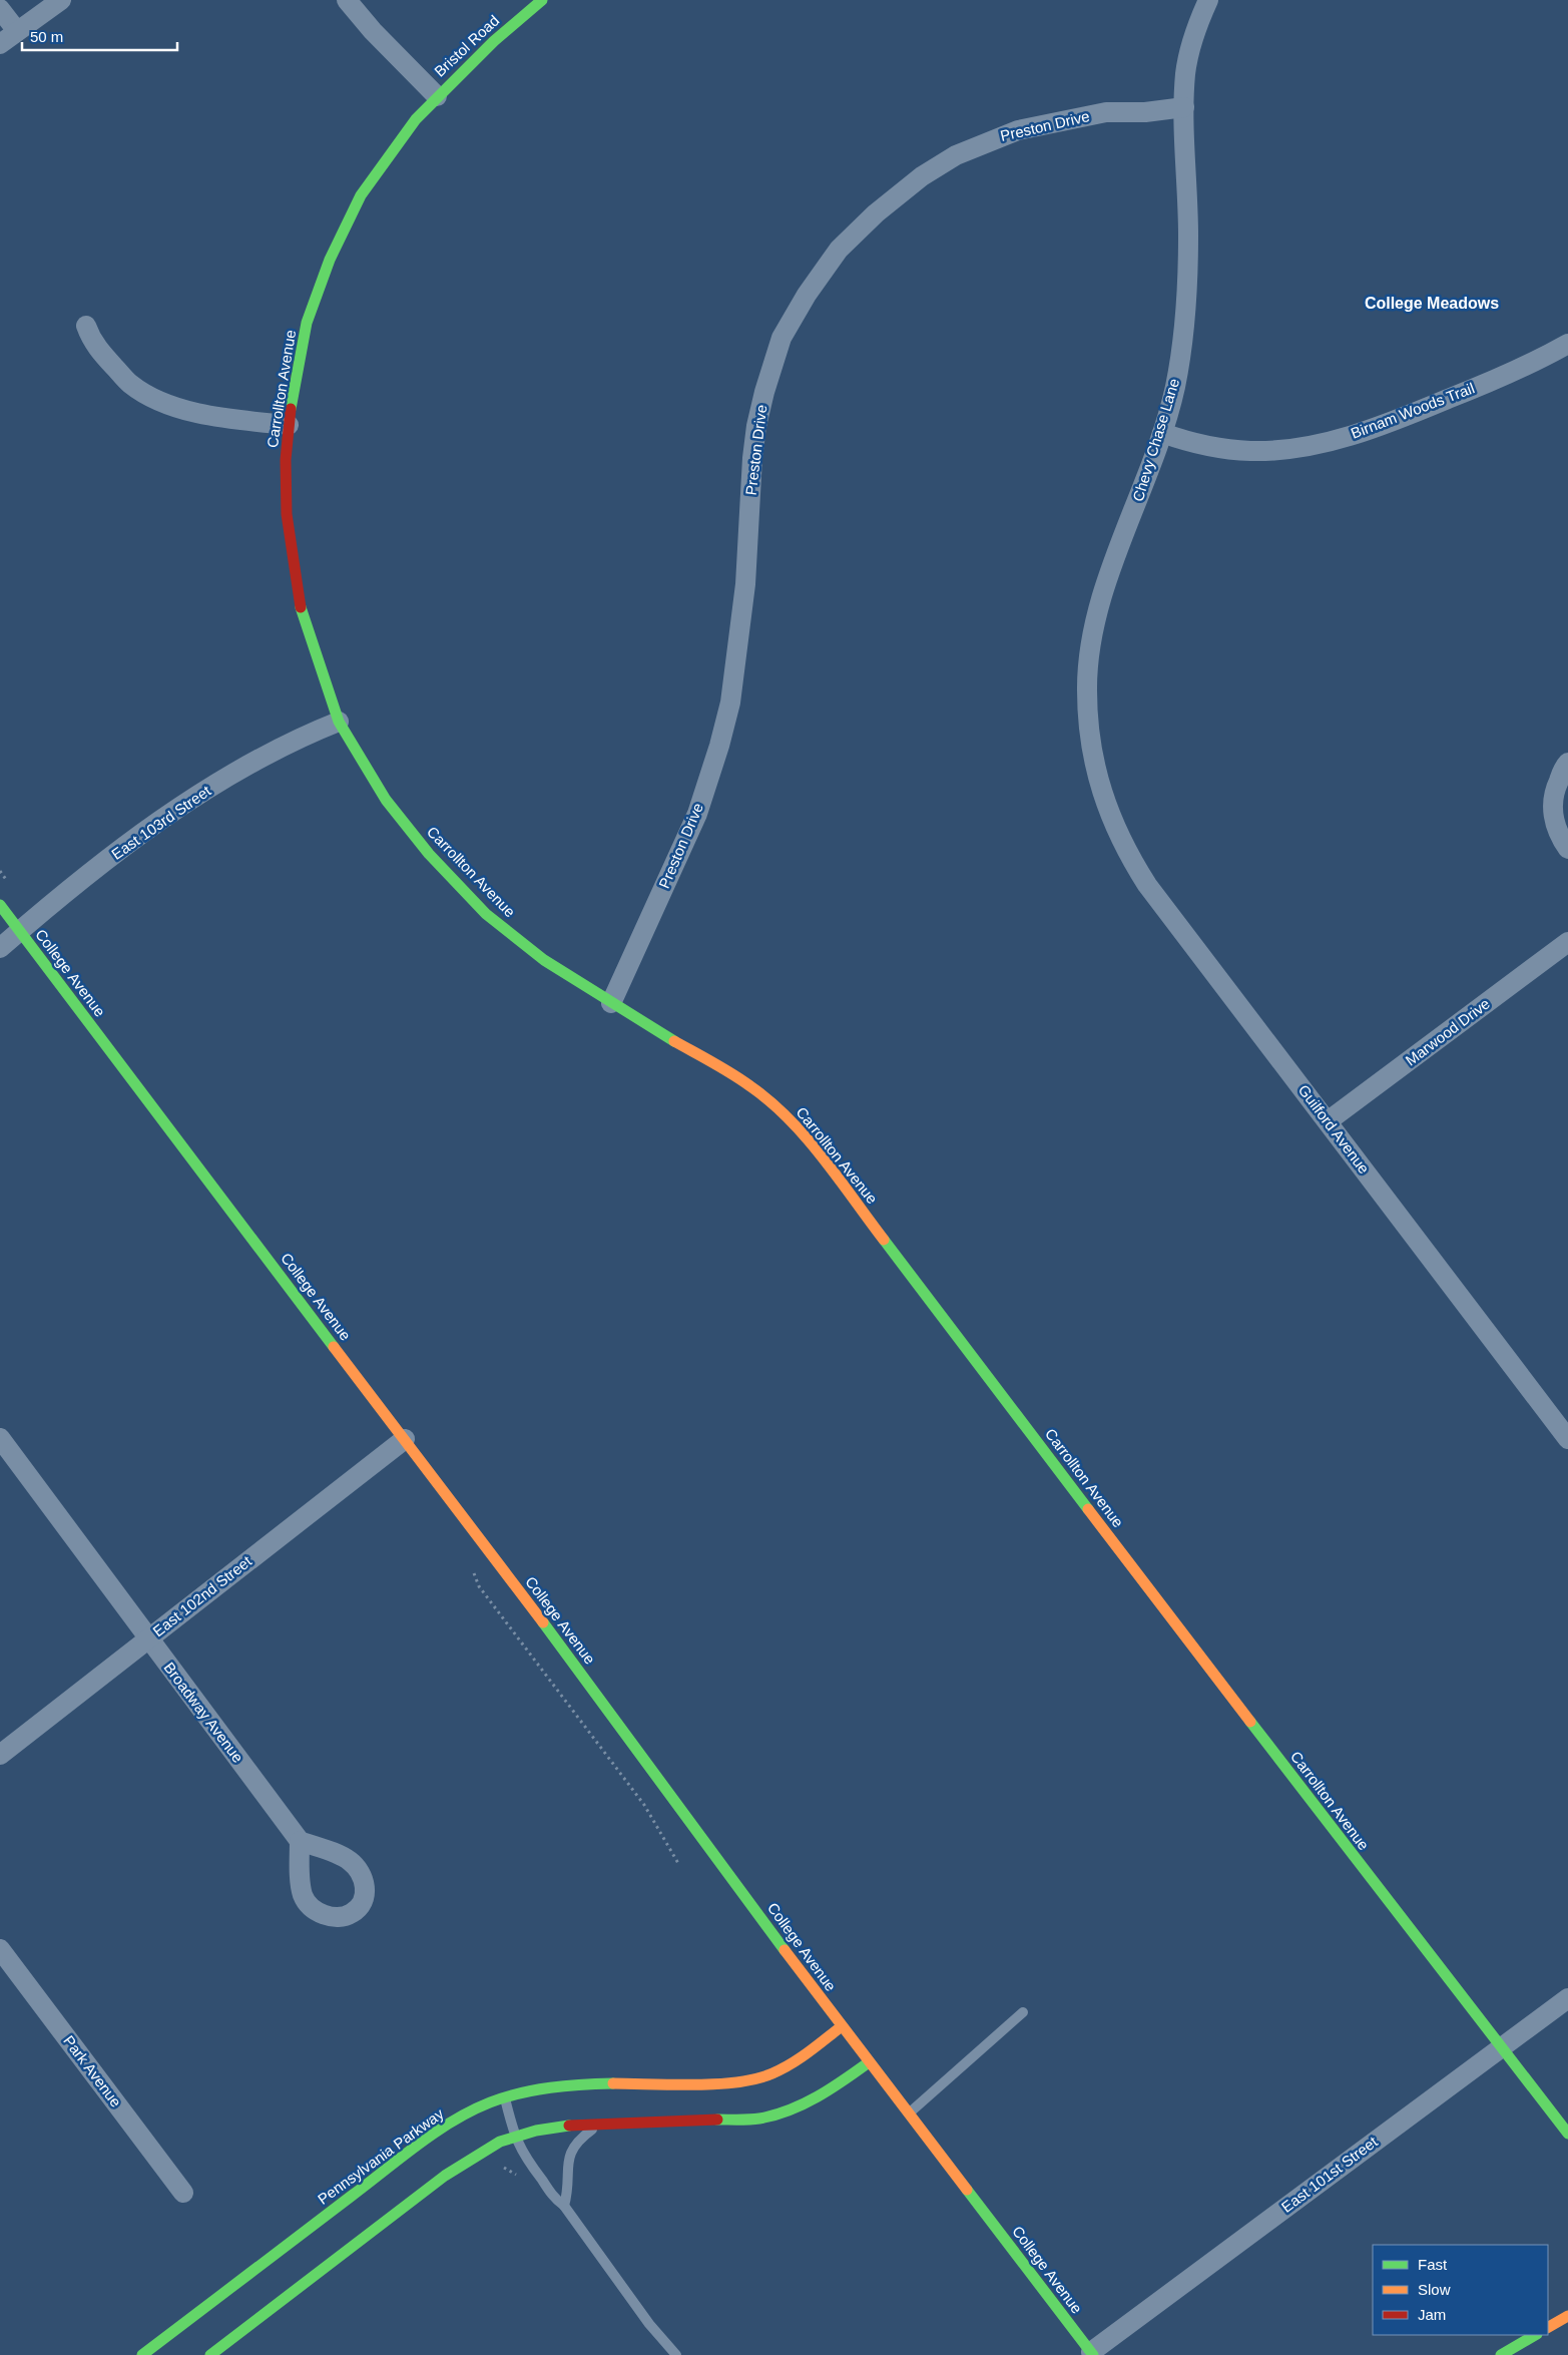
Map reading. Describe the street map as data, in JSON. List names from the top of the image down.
{
  "streets": {
    "main road": [
      "Bristol Road",
      "Carrollton Avenue",
      "College Avenue",
      "Pennsylvania Parkway"
    ],
    "street": [
      "Preston Drive",
      "Birnam Woods Trail",
      "Chevy Chase Lane",
      "East 103rd Street",
      "Marwood Drive",
      "Guilford Avenue",
      "East 102nd Street",
      "Broadway Avenue",
      "Park Avenue",
      "East 101st Street"
    ]
  },
  "crossings": [
    ["Bristol Road", "Carrollton Avenue"],
    ["Preston Drive", "Carrollton Avenue"],
    ["Preston Drive", "Chevy Chase Lane"],
    ["Carrollton Avenue", "East 103rd Street"],
    ["Carrollton Avenue", "East 101st Street"],
    ["Birnam Woods Trail", "Chevy Chase Lane"],
    ["Chevy Chase Lane", "Guilford Avenue"],
    ["East 103rd Street", "College Avenue"],
    ["College Avenue", "East 102nd Street"],
    ["College Avenue", "Pennsylvania Parkway"],
    ["College Avenue", "East 101st Street"],
    ["Marwood Drive", "Guilford Avenue"],
    ["East 102nd Street", "Broadway Avenue"]
  ],
  "districts": ["College Meadows"],
  "legend": ["Fast", "Slow", "Jam"],
  "scale_bar": "50 m"
}
